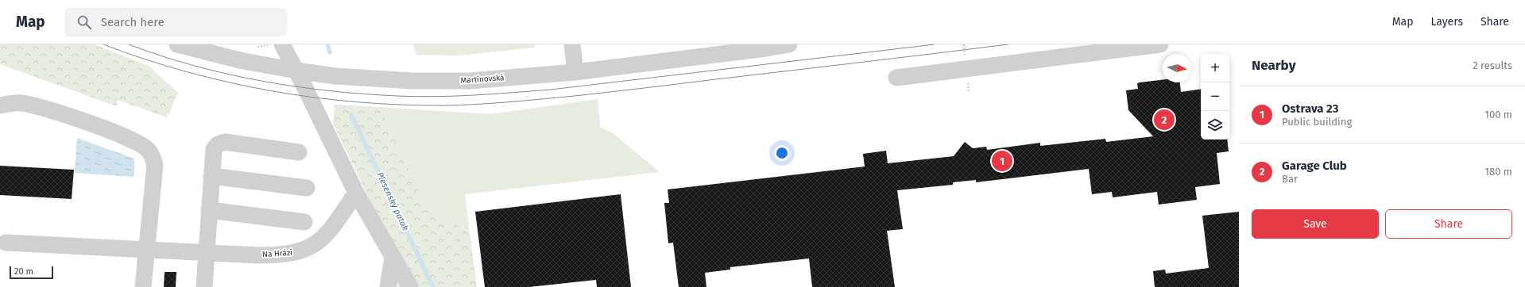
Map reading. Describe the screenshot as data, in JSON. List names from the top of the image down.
{
  "streets": {
    "street": ["Martinovská", "Na Hrázi"]
  },
  "water": ["Plesenský potok"],
  "scale_bar": "20 m",
  "north": "right",
  "page": {
    "header": "Map",
    "search": "Search here",
    "nav": ["Map", "Layers", "Share"],
    "heading": ["Nearby", "2 results"],
    "map_buttons": ["+", "−"],
    "list": [
      {
        "mark": "1",
        "name": "Ostrava 23",
        "note": "Public building",
        "value": "100 m"
      },
      {
        "mark": "2",
        "name": "Garage Club",
        "note": "Bar",
        "value": "180 m"
      }
    ],
    "pins": ["2", "1"],
    "buttons": ["Save", "Share"],
    "scale": "20 m"
  }
}
